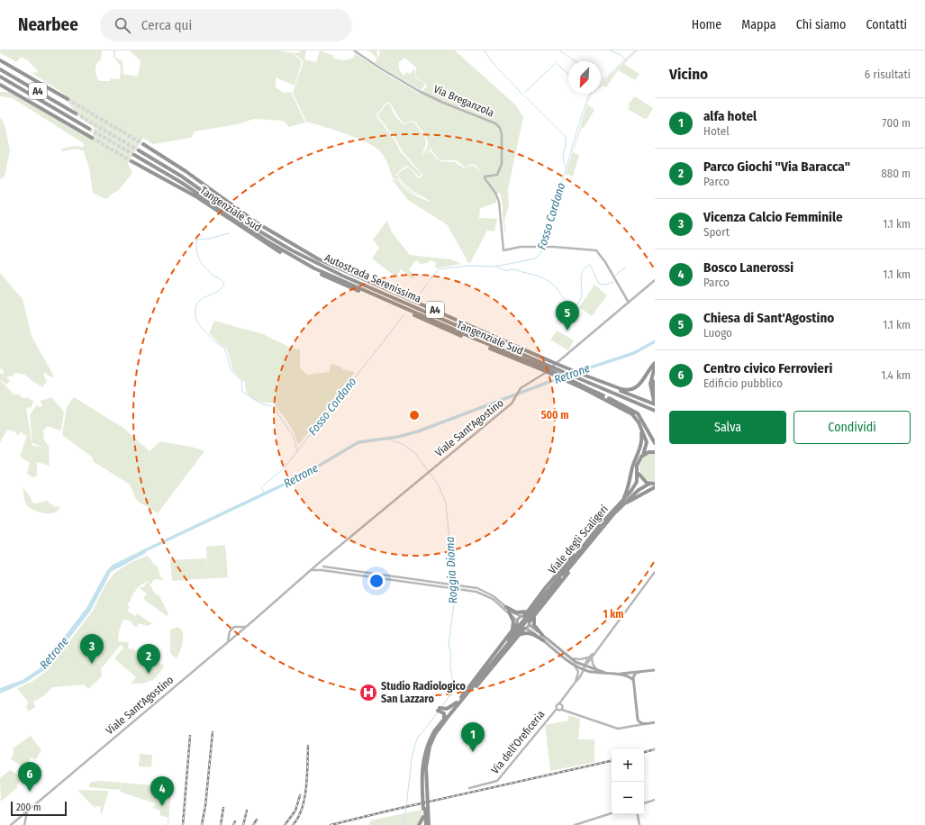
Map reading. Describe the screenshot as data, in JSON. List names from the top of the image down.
{
  "streets": {
    "highway": [
      "A4",
      "Tangenziale Sud",
      "Autostrada Serenissima",
      "Viale degli Scaligeri"
    ],
    "main road": ["Via Breganzola", "Viale Sant'Agostino", "Via dell'Oreficeria"]
  },
  "crossings": [
    ["Via Breganzola", "Viale Sant'Agostino"],
    ["Tangenziale Sud", "Autostrada Serenissima"],
    ["Tangenziale Sud", "Viale degli Scaligeri"]
  ],
  "water": ["Fosso Cordano", "Retrone", "Roggia Dioma"],
  "places": {
    "hospital": ["Studio Radiologico San Lazzaro"]
  },
  "scale_bar": "200 m",
  "north": "bottom left",
  "page": {
    "header": "Nearbee",
    "search": "Cerca qui",
    "nav": [
      "Home",
      "Mappa",
      "Chi siamo",
      "Contatti"
    ],
    "heading": ["Vicino", "6 risultati"],
    "list": [
      {
        "mark": "1",
        "name": "alfa hotel",
        "note": "Hotel",
        "value": "700 m"
      },
      {
        "mark": "2",
        "name": "Parco Giochi \"Via Baracca\"",
        "note": "Parco",
        "value": "880 m"
      },
      {
        "mark": "3",
        "name": "Vicenza Calcio Femminile",
        "note": "Sport",
        "value": "1.1 km"
      },
      {
        "mark": "4",
        "name": "Bosco Lanerossi",
        "note": "Parco",
        "value": "1.1 km"
      },
      {
        "mark": "5",
        "name": "Chiesa di Sant'Agostino",
        "note": "Luogo",
        "value": "1.1 km"
      },
      {
        "mark": "6",
        "name": "Centro civico Ferrovieri",
        "note": "Edificio pubblico",
        "value": "1.4 km"
      }
    ],
    "pins": [
      "5",
      "3",
      "2",
      "1",
      "6",
      "4"
    ],
    "buttons": ["Salva", "Condividi"],
    "map_buttons": ["+", "−"],
    "scale": "200 m"
  },
  "rings": ["500 m", "1 km"]
}
